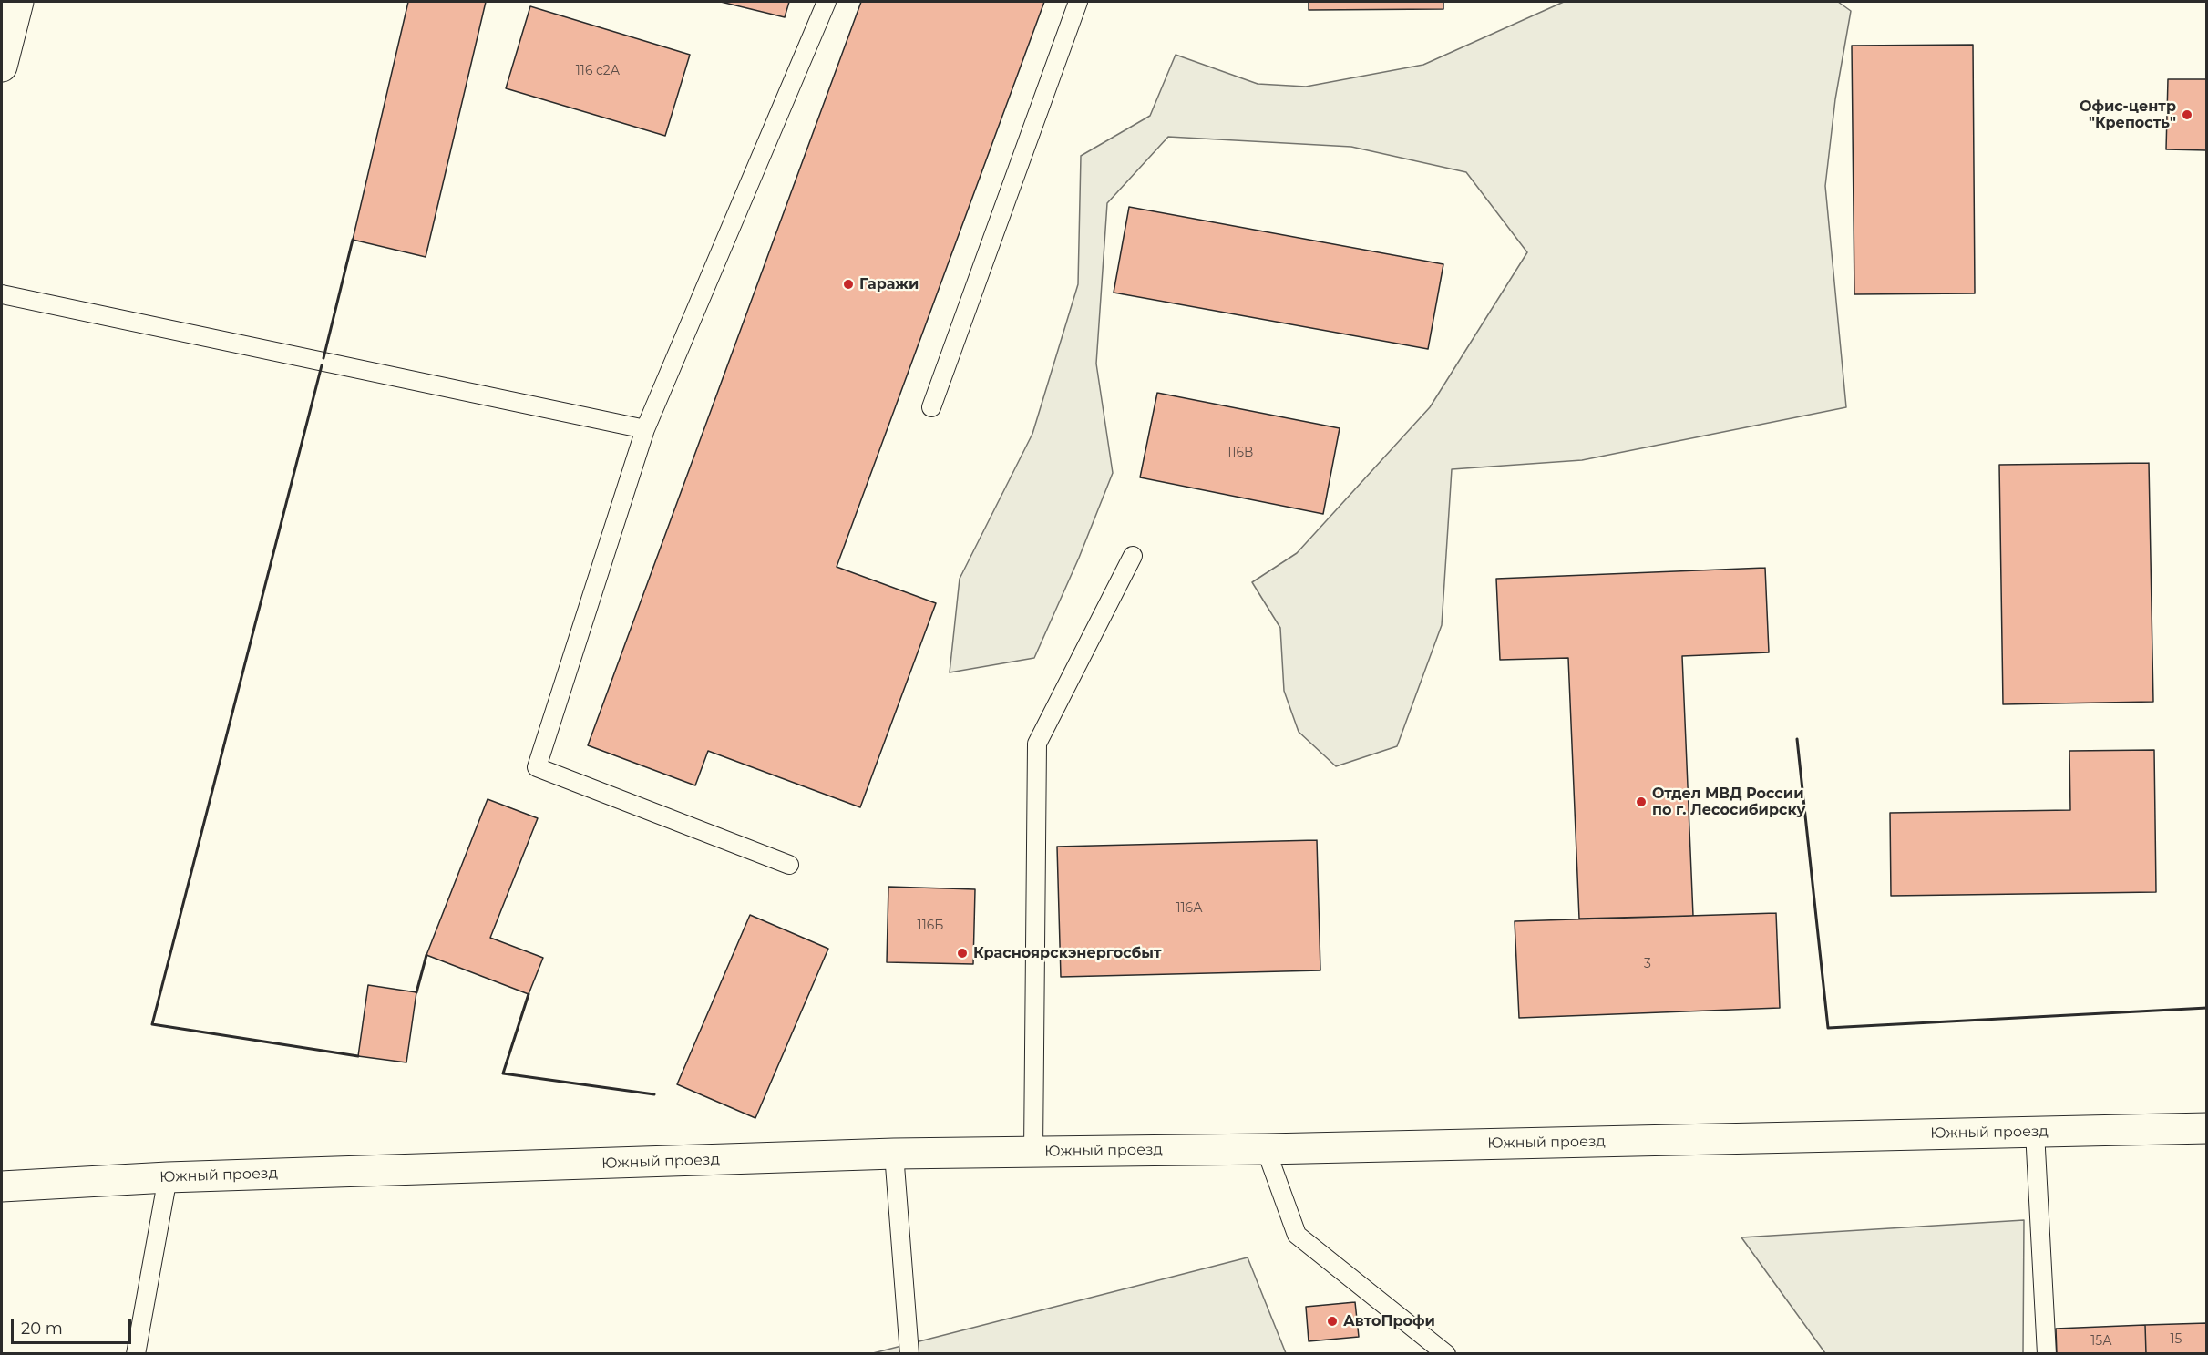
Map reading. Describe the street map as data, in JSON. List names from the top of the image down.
{
  "streets": {
    "street": ["Южный проезд"]
  },
  "places": [
    "Офис-центр \"Крепость\"",
    "Гаражи",
    "Отдел МВД России по г. Лесосибирску",
    "Красноярскэнергосбыт",
    "АвтоПрофи"
  ],
  "house_numbers": [
    "116 с2А",
    "116В",
    "116А",
    "116Б",
    "3",
    "15",
    "15А"
  ],
  "scale_bar": "20 m"
}
